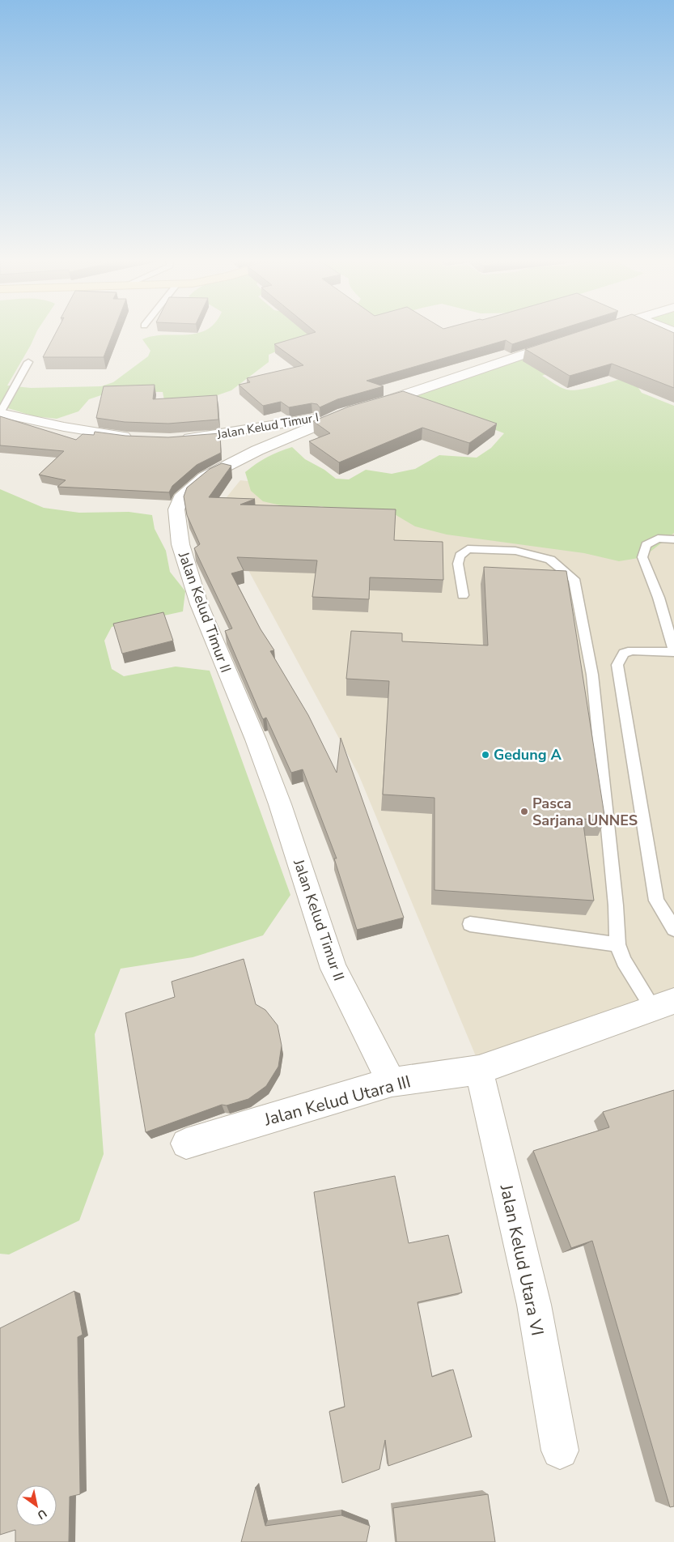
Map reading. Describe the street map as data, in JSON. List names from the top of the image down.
{
  "streets": {
    "street": [
      "Jalan Kelud Timur I",
      "Jalan Kelud Timur II",
      "Jalan Kelud Utara III",
      "Jalan Kelud Utara VI"
    ]
  },
  "crossings": [
    ["Jalan Kelud Timur I", "Jalan Kelud Timur II"],
    ["Jalan Kelud Timur II", "Jalan Kelud Utara III"],
    ["Jalan Kelud Utara III", "Jalan Kelud Utara VI"]
  ],
  "places": ["Gedung A", "Pasca Sarjana UNNES"],
  "north": "bottom right"
}
